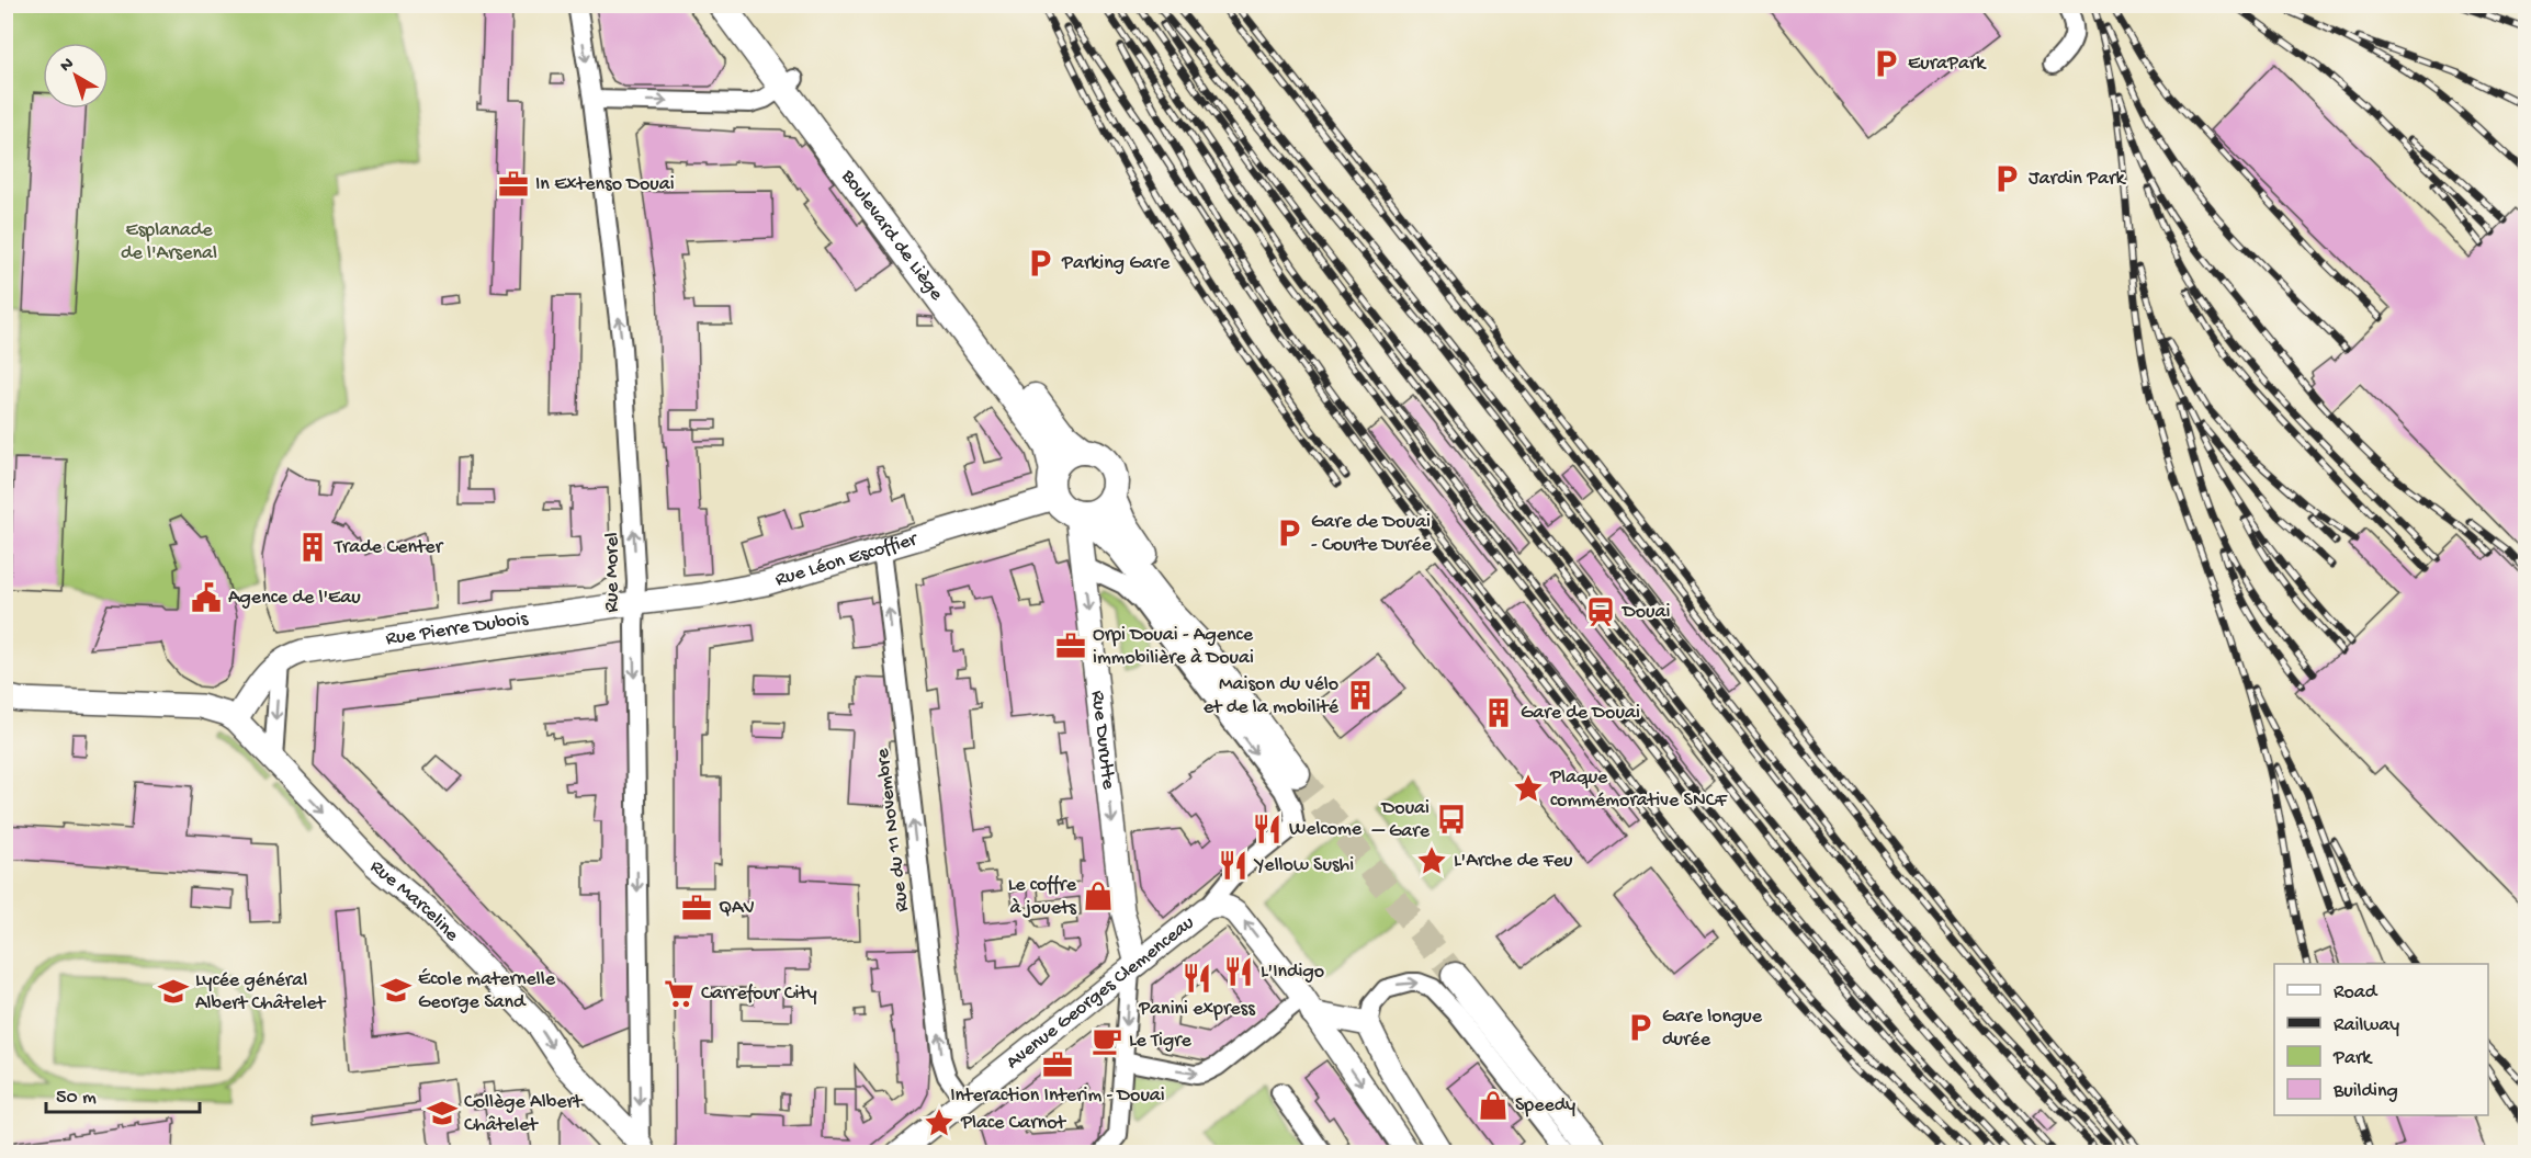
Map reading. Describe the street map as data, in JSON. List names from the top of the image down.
{
  "streets": {
    "main road": ["Boulevard de Liège"],
    "street": [
      "Rue Léon Escoffier",
      "Rue Morel",
      "Rue Pierre Dubois",
      "Rue Durutte",
      "Rue du 11 Novembre",
      "Rue Marceline",
      "Avenue Georges Clemenceau"
    ]
  },
  "crossings": [
    ["Boulevard de Liège", "Rue Léon Escoffier"],
    ["Boulevard de Liège", "Rue Durutte"],
    ["Rue Léon Escoffier", "Rue Morel"],
    ["Rue Léon Escoffier", "Rue Pierre Dubois"],
    ["Rue Léon Escoffier", "Rue Durutte"],
    ["Rue Léon Escoffier", "Rue du 11 Novembre"],
    ["Rue Morel", "Rue Pierre Dubois"],
    ["Rue Morel", "Rue Marceline"],
    ["Rue Pierre Dubois", "Rue Marceline"],
    ["Rue Durutte", "Avenue Georges Clemenceau"],
    ["Rue du 11 Novembre", "Avenue Georges Clemenceau"]
  ],
  "one_way": ["Rue Durutte", "Rue du 11 Novembre", "Rue Marceline"],
  "parks": ["Esplanade de l'Arsenal"],
  "places": {
    "parking": [
      "EuraPark",
      "Jardin Park",
      "Parking Gare",
      "Gare de Douai - Courte Durée",
      "Gare longue durée"
    ],
    "office": [
      "In Extenso Douai",
      "Orpi Douai - Agence immobilière à Douai",
      "QAV",
      "Interaction Interim - Douai"
    ],
    "building": ["Trade Center", "Maison du vélo et de la mobilité", "Gare de Douai"],
    "public building": ["Agence de l'Eau"],
    "station": ["Douai"],
    "place": ["Plaque commémorative SNCF", "L'Arche de Feu", "Place Carnot"],
    "bus stop": ["Douai – Gare"],
    "restaurant": [
      "Welcome",
      "Yellow Sushi",
      "L'Indigo",
      "Panini express"
    ],
    "shop": ["Le coffre à jouets", "Speedy"],
    "school or university": ["École maternelle George Sand", "Lycée général Albert Châtelet", "Collège Albert Châtelet"],
    "supermarket": ["Carrefour City"],
    "cafe": ["Le Tigre"]
  },
  "legend": [
    "Road",
    "Railway",
    "Park",
    "Building"
  ],
  "scale_bar": "50 m",
  "north": "top left"
}
